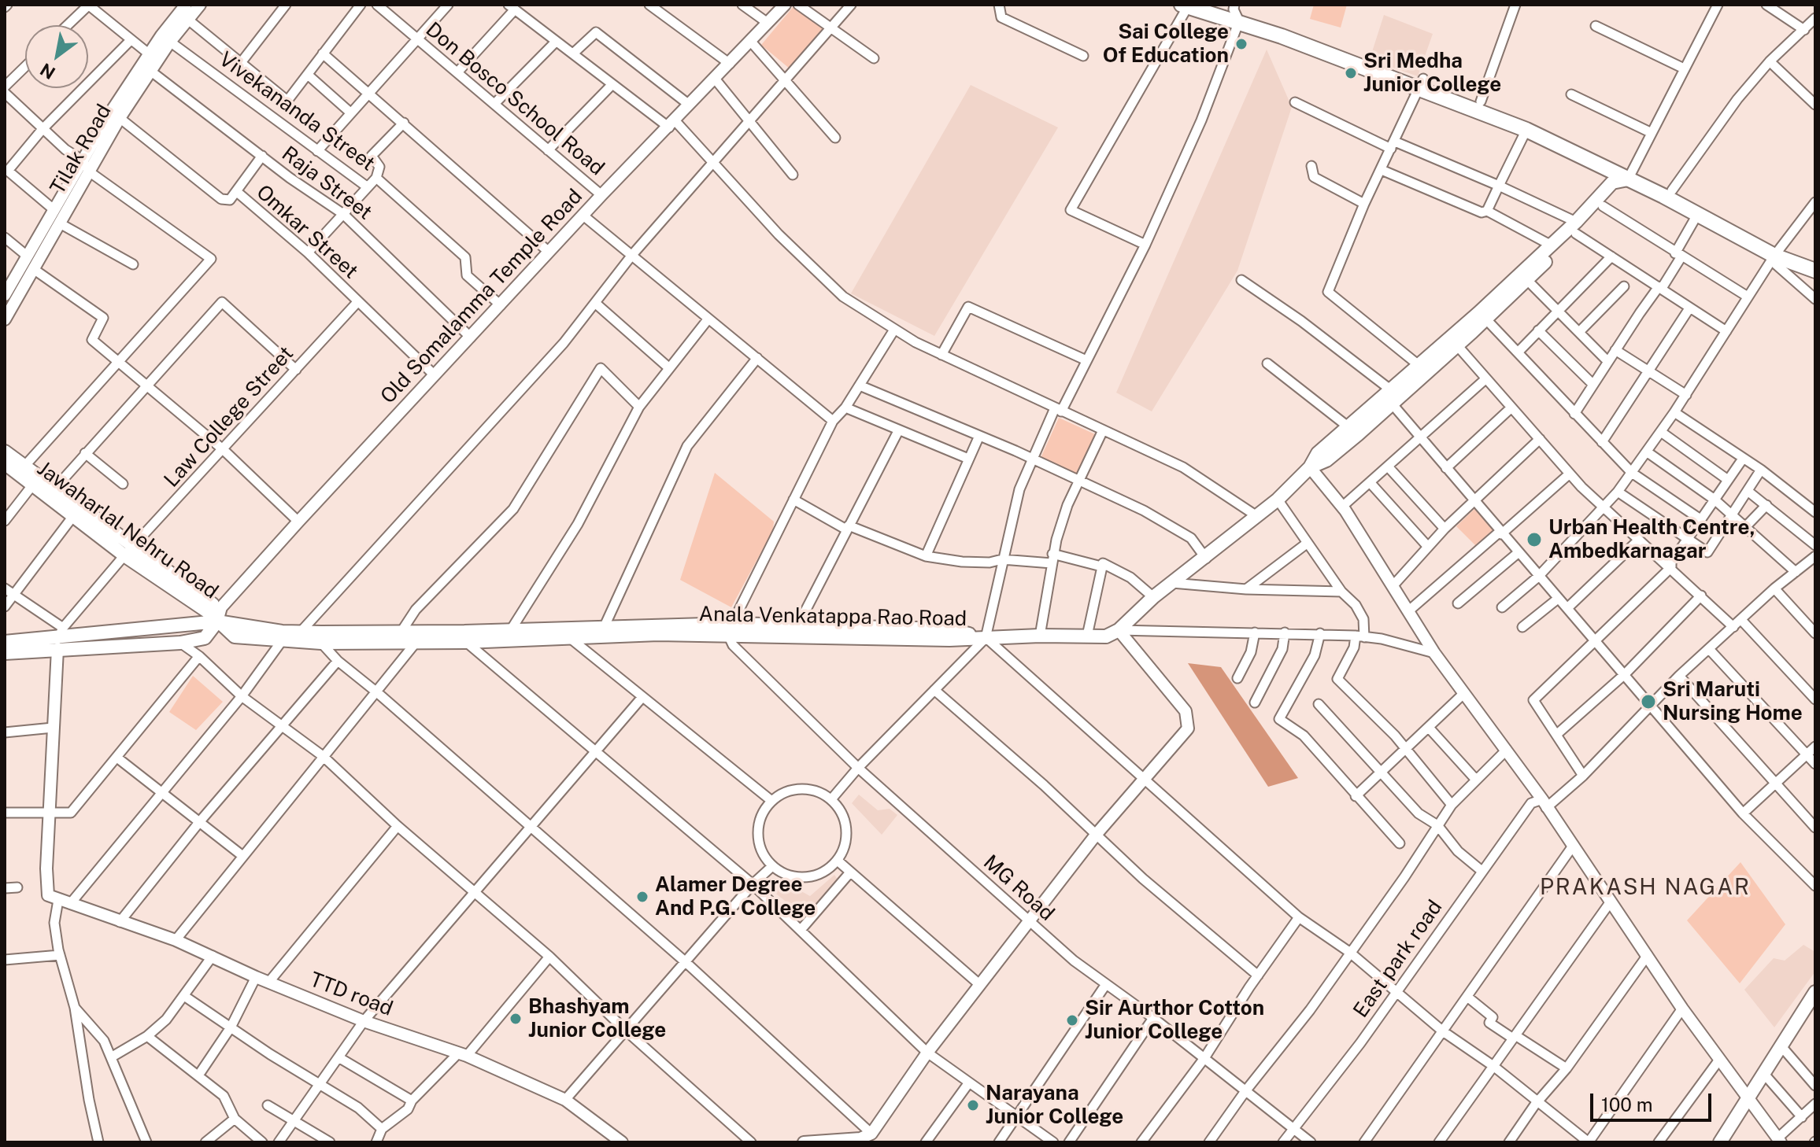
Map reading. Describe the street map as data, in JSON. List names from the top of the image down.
{
  "streets": {
    "main road": ["Jawaharlal Nehru Road", "Anala Venkatappa Rao Road"],
    "street": [
      "Don Bosco School Road",
      "Vivekananda Street",
      "Tilak Road",
      "Raja Street",
      "Omkar Street",
      "Old Somalamma Temple Road",
      "Law College Street",
      "MG Road",
      "East park road",
      "TTD road"
    ]
  },
  "crossings": [
    ["Don Bosco School Road", "Old Somalamma Temple Road"],
    ["Vivekananda Street", "Tilak Road"],
    ["Vivekananda Street", "Old Somalamma Temple Road"],
    ["Tilak Road", "Raja Street"],
    ["Tilak Road", "Omkar Street"],
    ["Raja Street", "Old Somalamma Temple Road"],
    ["Omkar Street", "Old Somalamma Temple Road"],
    ["Omkar Street", "Law College Street"],
    ["Old Somalamma Temple Road", "Jawaharlal Nehru Road"],
    ["Old Somalamma Temple Road", "Anala Venkatappa Rao Road"],
    ["Law College Street", "Jawaharlal Nehru Road"],
    ["Law College Street", "Anala Venkatappa Rao Road"],
    ["Jawaharlal Nehru Road", "Anala Venkatappa Rao Road"],
    ["Anala Venkatappa Rao Road", "MG Road"],
    ["MG Road", "East park road"]
  ],
  "districts": ["PRAKASH NAGAR"],
  "places": [
    "Sai College Of Education",
    "Sri Medha Junior College",
    "Urban Health Centre, Ambedkarnagar",
    "Sri Maruti Nursing Home",
    "Alamer Degree And P.G. College",
    "Bhashyam Junior College",
    "Sir Aurthor Cotton Junior College",
    "Narayana Junior College"
  ],
  "scale_bar": "100 m",
  "north": "bottom left"
}
